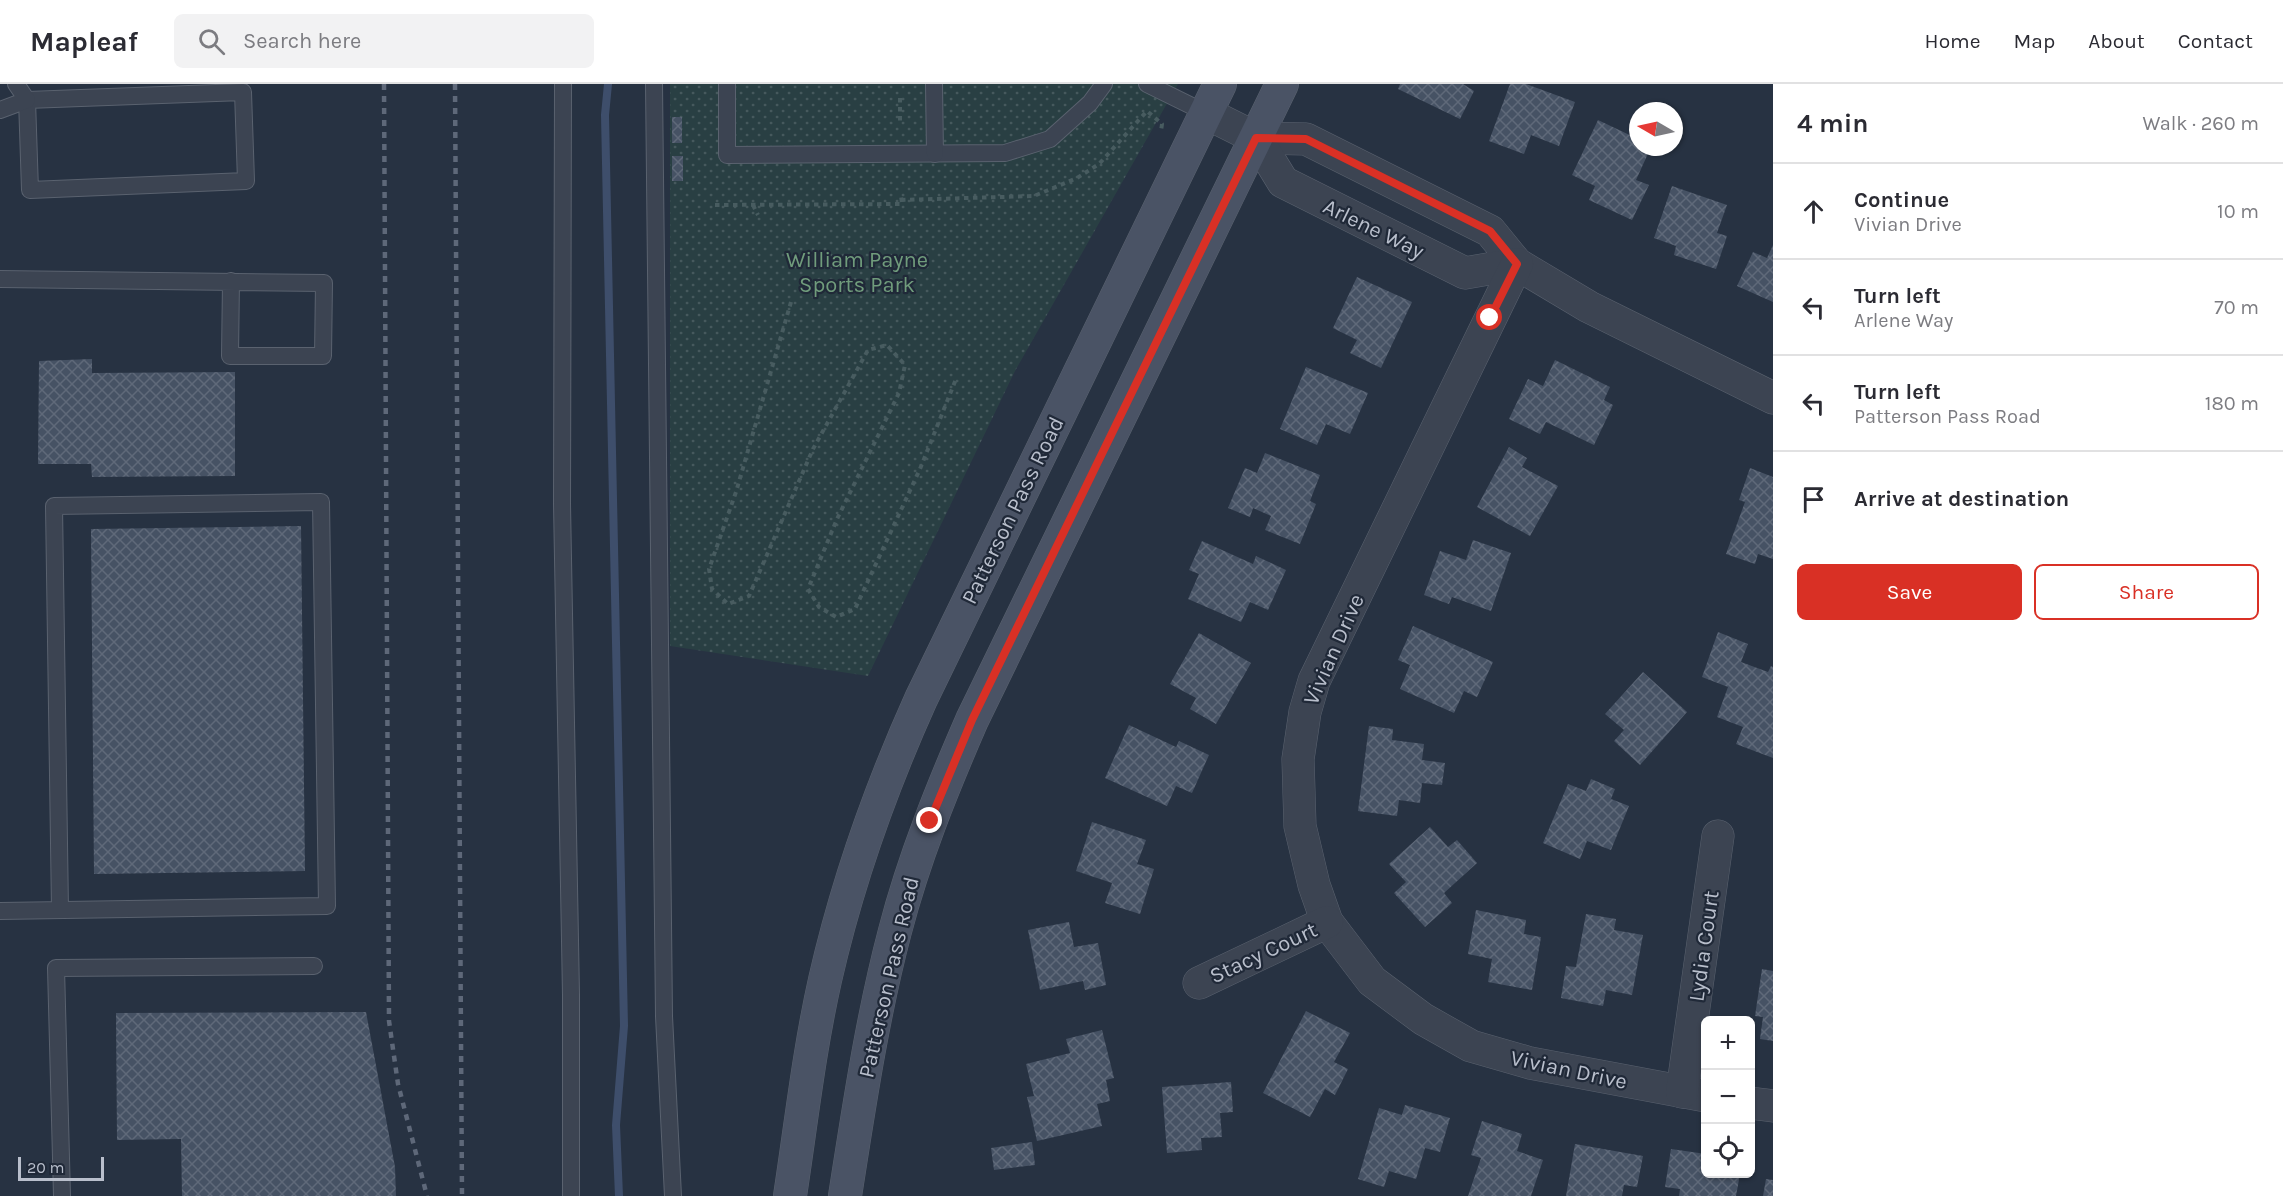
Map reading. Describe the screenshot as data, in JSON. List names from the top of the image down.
{
  "streets": {
    "main road": ["Patterson Pass Road"],
    "street": [
      "Arlene Way",
      "Vivian Drive",
      "Lydia Court",
      "Stacy Court"
    ]
  },
  "crossings": [
    ["Arlene Way", "Patterson Pass Road"],
    ["Arlene Way", "Vivian Drive"],
    ["Vivian Drive", "Lydia Court"],
    ["Vivian Drive", "Stacy Court"]
  ],
  "parks": ["William Payne Sports Park"],
  "scale_bar": "20 m",
  "north": "left",
  "page": {
    "header": "Mapleaf",
    "search": "Search here",
    "nav": [
      "Home",
      "Map",
      "About",
      "Contact"
    ],
    "heading": ["4 min", "Walk · 260 m"],
    "list": [
      ["Continue", "Vivian Drive", "10 m"],
      ["Turn left", "Arlene Way", "70 m"],
      ["Turn left", "Patterson Pass Road", "180 m"],
      "Arrive at destination"
    ],
    "buttons": ["Save", "Share"],
    "map_buttons": ["+", "−"],
    "scale": "20 m"
  }
}
